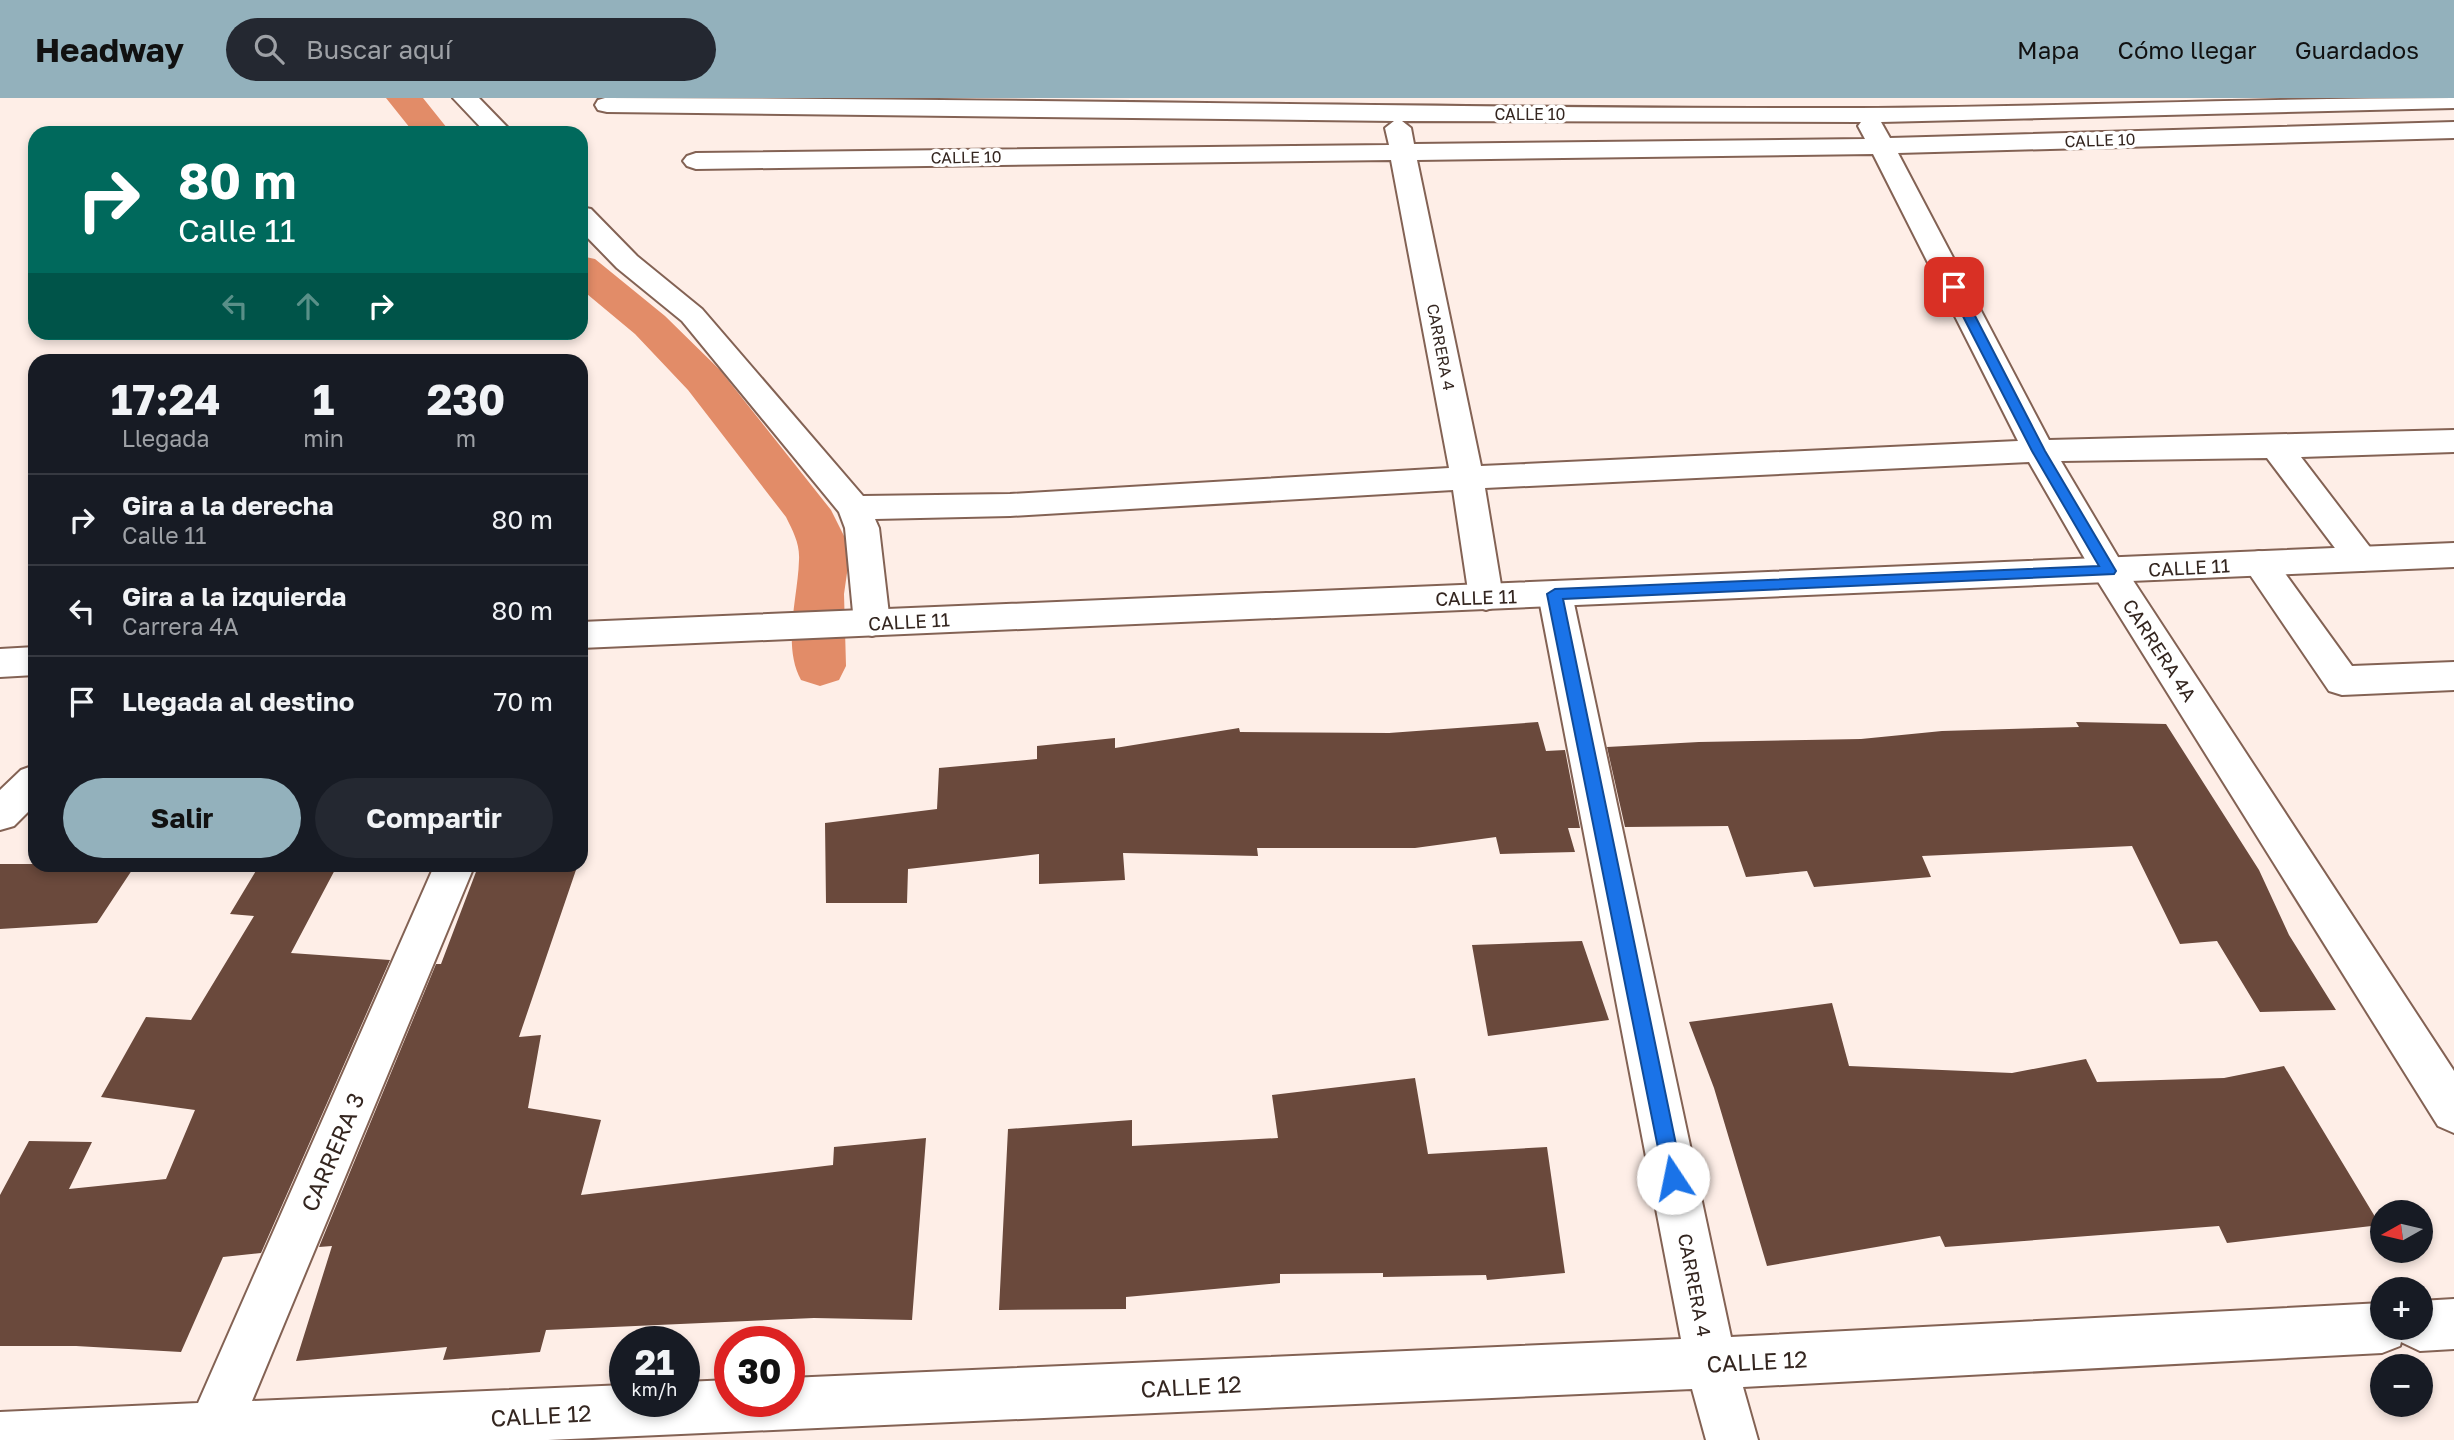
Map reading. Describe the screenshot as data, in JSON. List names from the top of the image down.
{
  "streets": {
    "street": [
      "CALLE 10",
      "CARRERA 4",
      "CALLE 11",
      "CARRERA 4A",
      "CARRERA 3",
      "CALLE 12"
    ]
  },
  "crossings": [
    ["CALLE 10", "CARRERA 4"],
    ["CALLE 10", "CARRERA 4A"],
    ["CARRERA 4", "CALLE 11"],
    ["CARRERA 4", "CALLE 12"],
    ["CALLE 11", "CARRERA 4A"],
    ["CARRERA 3", "CALLE 12"]
  ],
  "north": "left",
  "page": {
    "header": "Headway",
    "search": "Buscar aquí",
    "nav": ["Mapa", "Cómo llegar", "Guardados"],
    "turn": ["80 m", "Calle 11"],
    "eta": [
      "17:24",
      "Llegada",
      "1",
      "min",
      "230",
      "m"
    ],
    "list": [
      {
        "name": "Gira a la derecha",
        "note": "Calle 11",
        "value": "80 m"
      },
      {
        "name": "Gira a la izquierda",
        "note": "Carrera 4A",
        "value": "80 m"
      },
      {
        "name": "Llegada al destino",
        "value": "70 m"
      }
    ],
    "buttons": ["Salir", "Compartir"],
    "map_buttons": ["+", "−"],
    "speed": "21 km/h",
    "limit": "30"
  }
}
